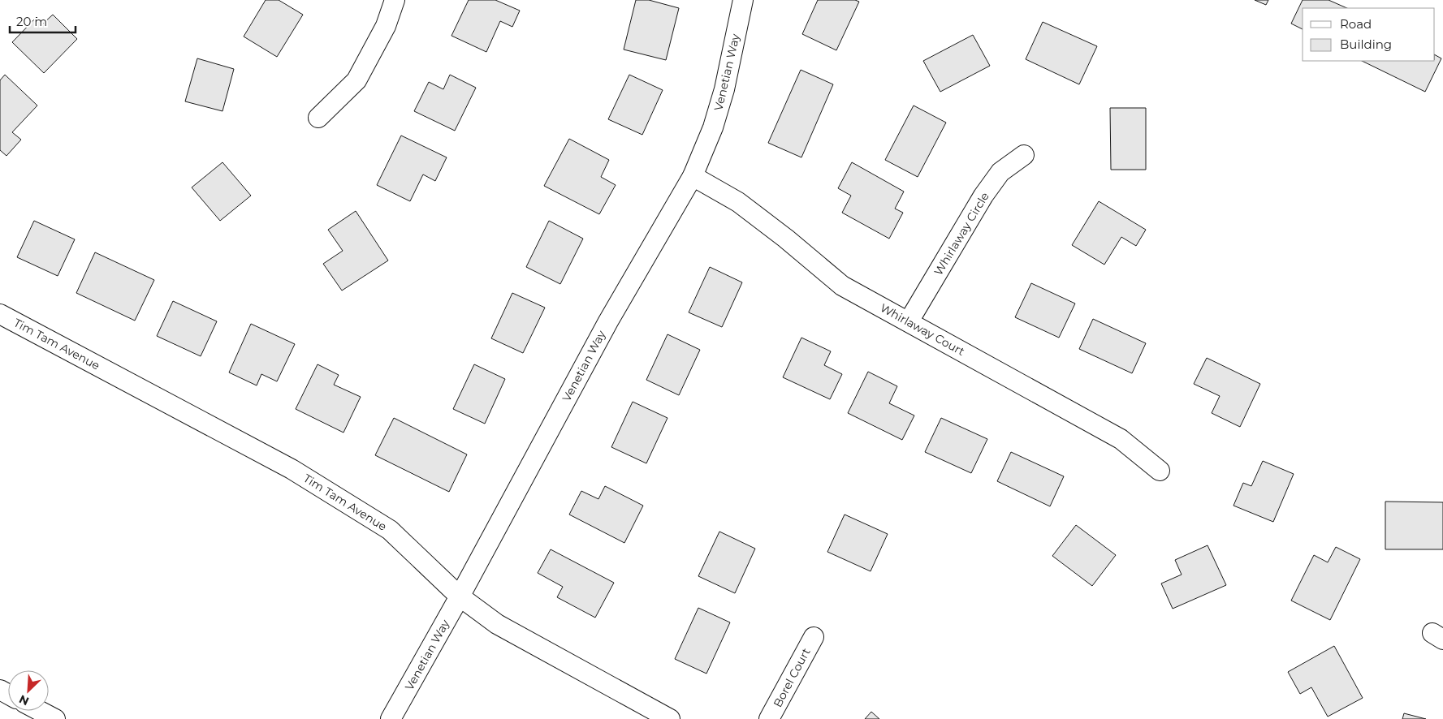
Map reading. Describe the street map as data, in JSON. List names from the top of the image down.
{
  "streets": {
    "street": [
      "Venetian Way",
      "Whirlaway Circle",
      "Whirlaway Court",
      "Tim Tam Avenue",
      "Borel Court"
    ]
  },
  "crossings": [
    ["Venetian Way", "Whirlaway Court"],
    ["Venetian Way", "Tim Tam Avenue"],
    ["Whirlaway Circle", "Whirlaway Court"]
  ],
  "legend": ["Road", "Building"],
  "scale_bar": "20 m",
  "north": "bottom left"
}
